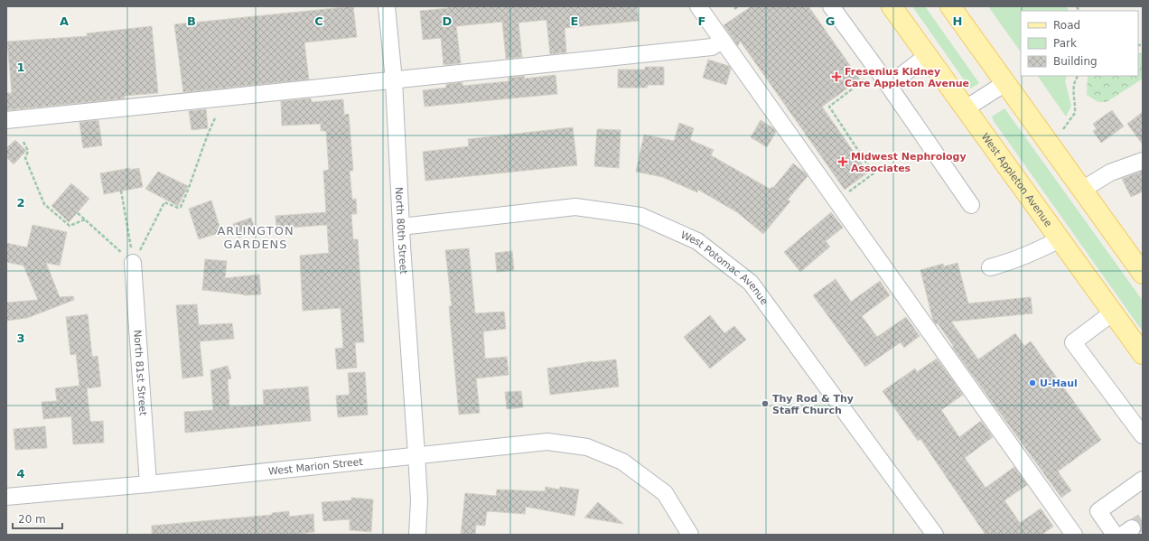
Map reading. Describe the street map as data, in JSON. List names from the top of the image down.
{
  "streets": {
    "main road": ["West Appleton Avenue"],
    "street": [
      "North 80th Street",
      "West Potomac Avenue",
      "North 81st Street",
      "West Marion Street"
    ]
  },
  "crossings": [
    ["North 80th Street", "West Potomac Avenue"],
    ["North 80th Street", "West Marion Street"],
    ["North 81st Street", "West Marion Street"]
  ],
  "districts": ["ARLINGTON GARDENS"],
  "places": {
    "health": ["Fresenius Kidney Care Appleton Avenue", "Midwest Nephrology Associates"],
    "other": ["U-Haul", "Thy Rod & Thy Staff Church"]
  },
  "legend": ["Road", "Park", "Building"],
  "scale_bar": "20 m",
  "grid": {
    "columns": [
      "A",
      "B",
      "C",
      "D",
      "E",
      "F",
      "G",
      "H"
    ],
    "rows": [
      "1",
      "2",
      "3",
      "4"
    ]
  }
}
